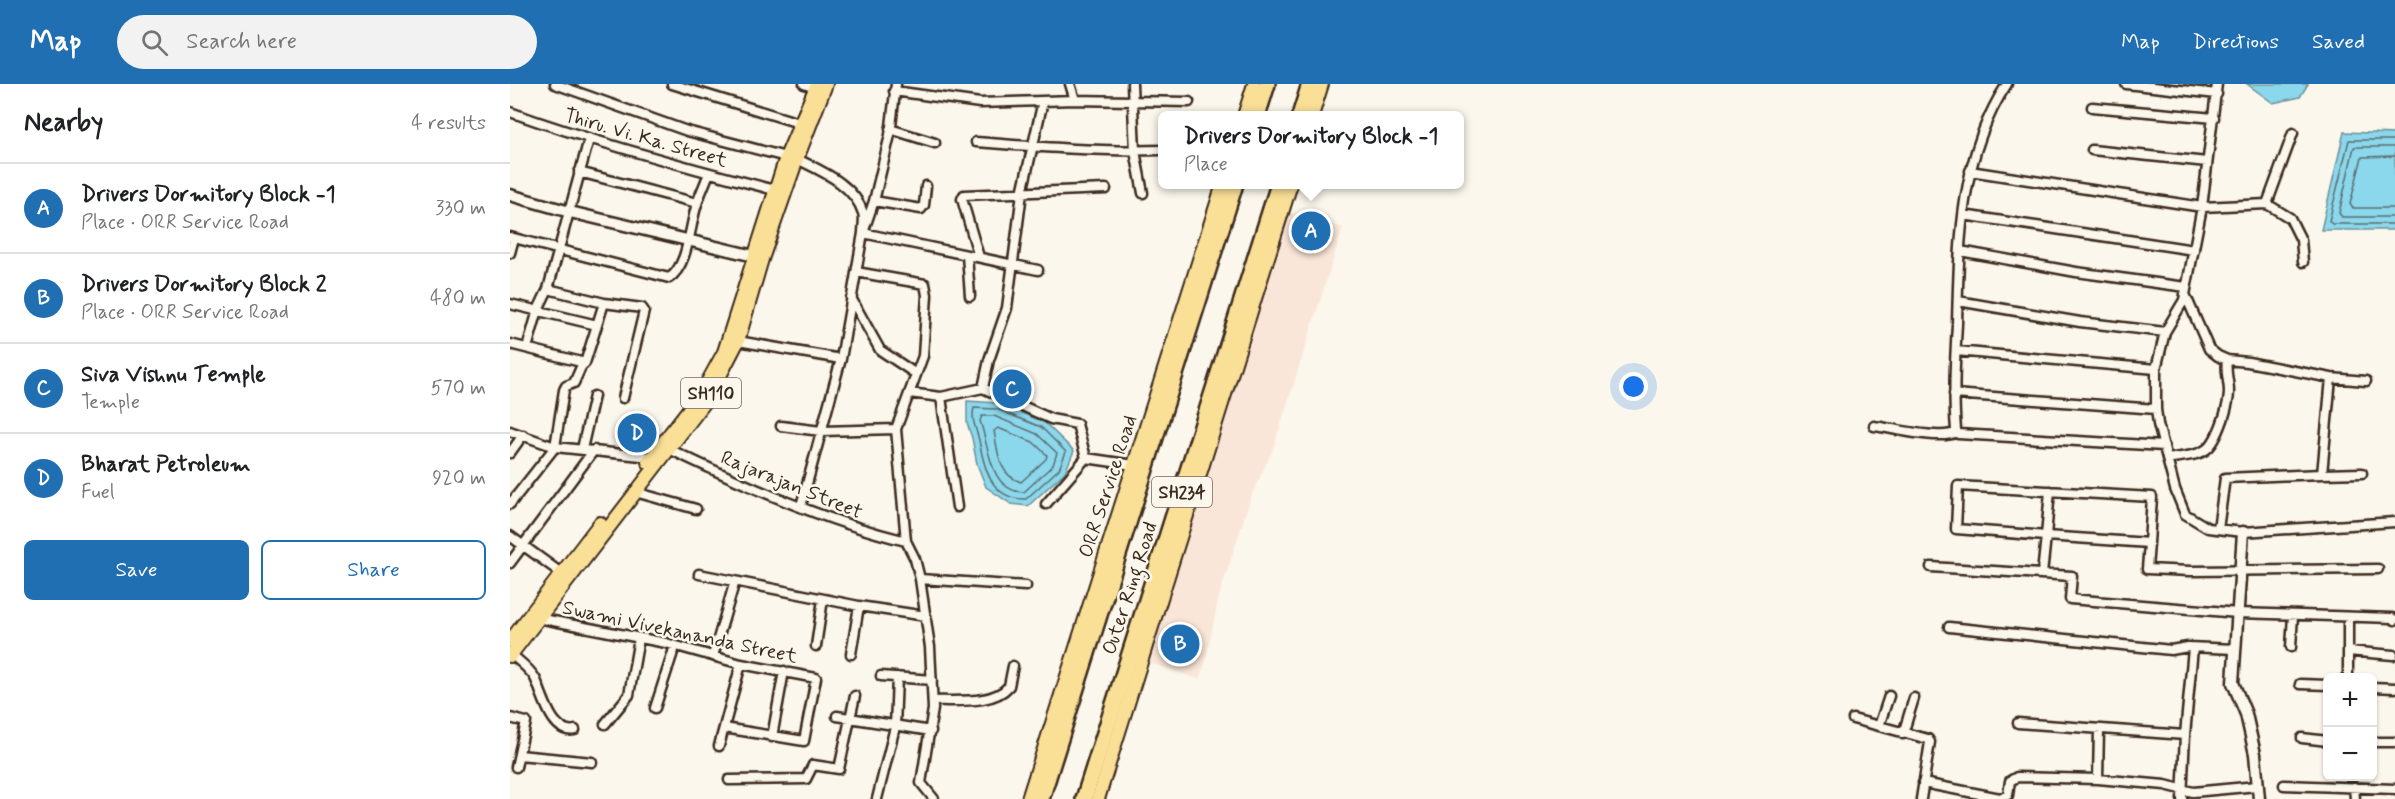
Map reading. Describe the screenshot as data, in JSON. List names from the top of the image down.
{
  "streets": {
    "highway": ["SH234", "Outer Ring Road"],
    "main road": ["SH110", "ORR Service Road"],
    "street": ["Thiru. Vi. Ka. Street", "Rajarajan Street", "Swami Vivekananda Street"]
  },
  "crossings": [
    ["Thiru. Vi. Ka. Street", "SH110"],
    ["SH110", "Rajarajan Street"],
    ["SH110", "Swami Vivekananda Street"]
  ],
  "page": {
    "header": "Map",
    "search": "Search here",
    "nav": ["Map", "Directions", "Saved"],
    "heading": ["Nearby", "4 results"],
    "popup": ["Drivers Dormitory Block -1", "Place"],
    "list": [
      {
        "mark": "A",
        "name": "Drivers Dormitory Block -1",
        "note": "Place · ORR Service Road",
        "value": "330 m"
      },
      {
        "mark": "B",
        "name": "Drivers Dormitory Block 2",
        "note": "Place · ORR Service Road",
        "value": "480 m"
      },
      {
        "mark": "C",
        "name": "Siva Vishnu Temple",
        "note": "Temple",
        "value": "570 m"
      },
      {
        "mark": "D",
        "name": "Bharat Petroleum",
        "note": "Fuel",
        "value": "920 m"
      }
    ],
    "pins": [
      "A",
      "C",
      "D",
      "B"
    ],
    "buttons": ["Save", "Share"],
    "map_buttons": ["+", "−"]
  }
}
